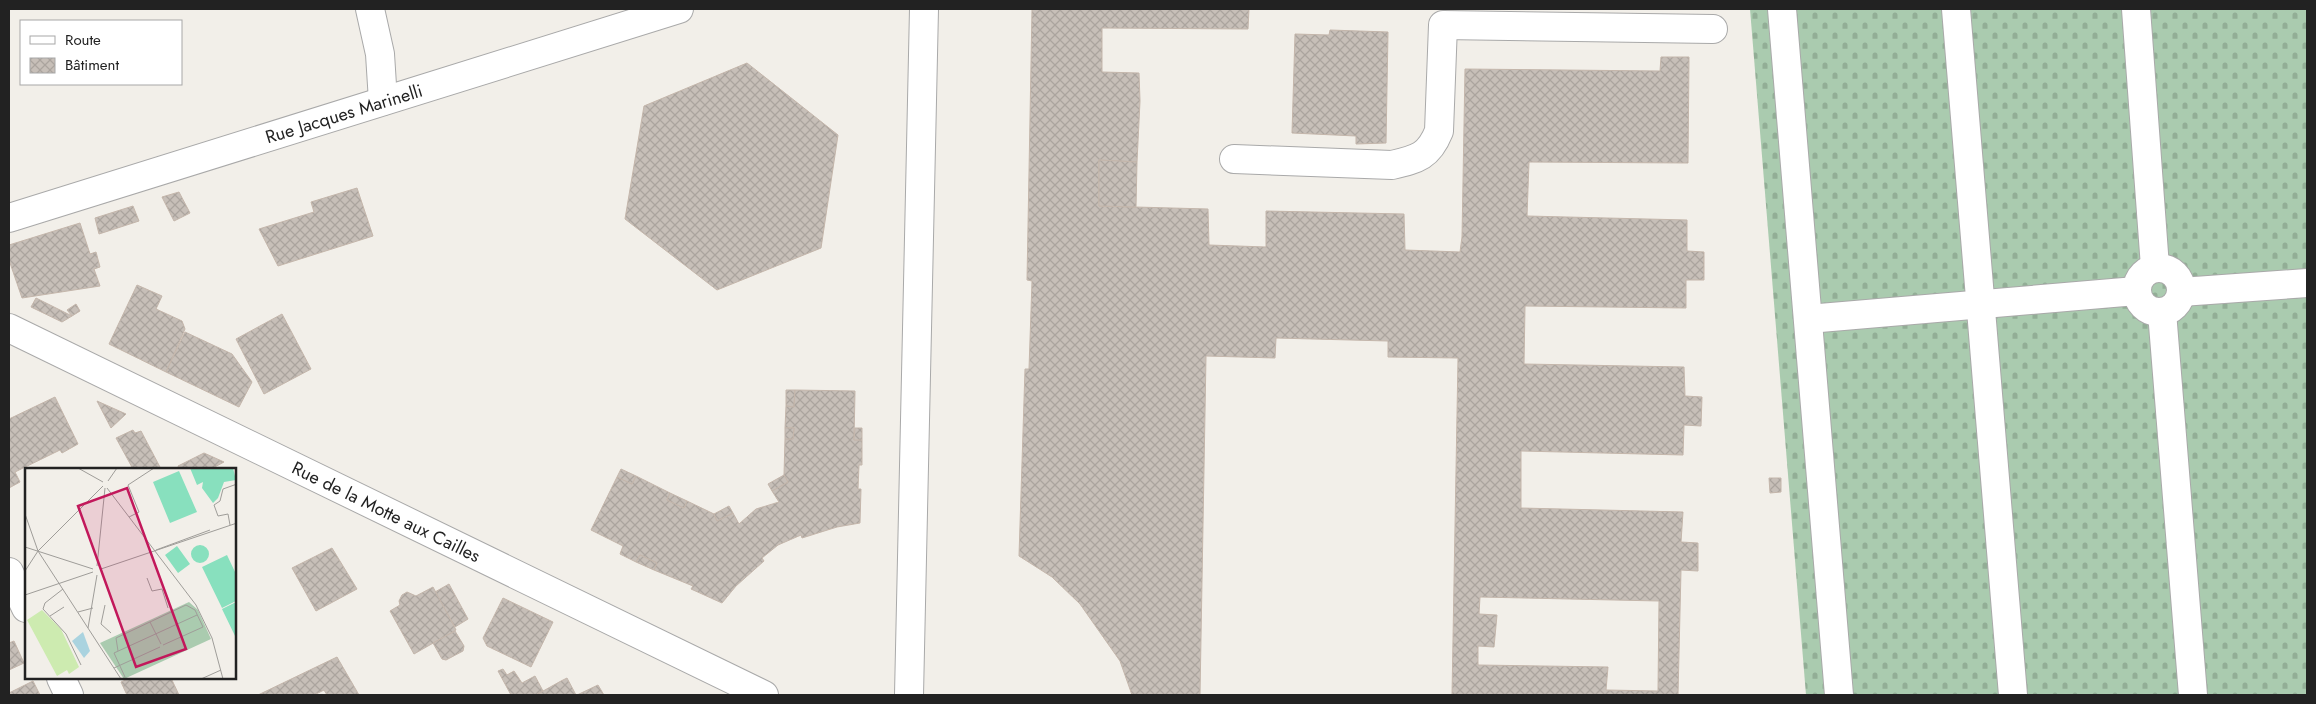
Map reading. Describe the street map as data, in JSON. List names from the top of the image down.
{
  "streets": {
    "street": ["Rue Jacques Marinelli", "Rue de la Motte aux Cailles"]
  },
  "legend": ["Route", "Bâtiment"]
}
